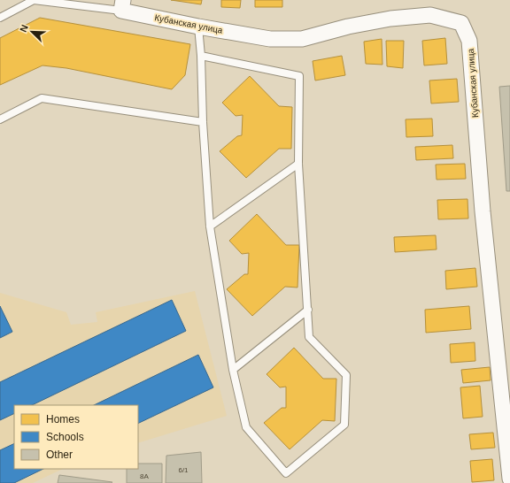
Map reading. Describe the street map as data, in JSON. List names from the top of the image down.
{
  "streets": {
    "street": ["Кубанская улица"]
  },
  "house_numbers": ["6/1", "8А"],
  "legend": ["Homes", "Schools", "Other"],
  "north": "top left"
}
